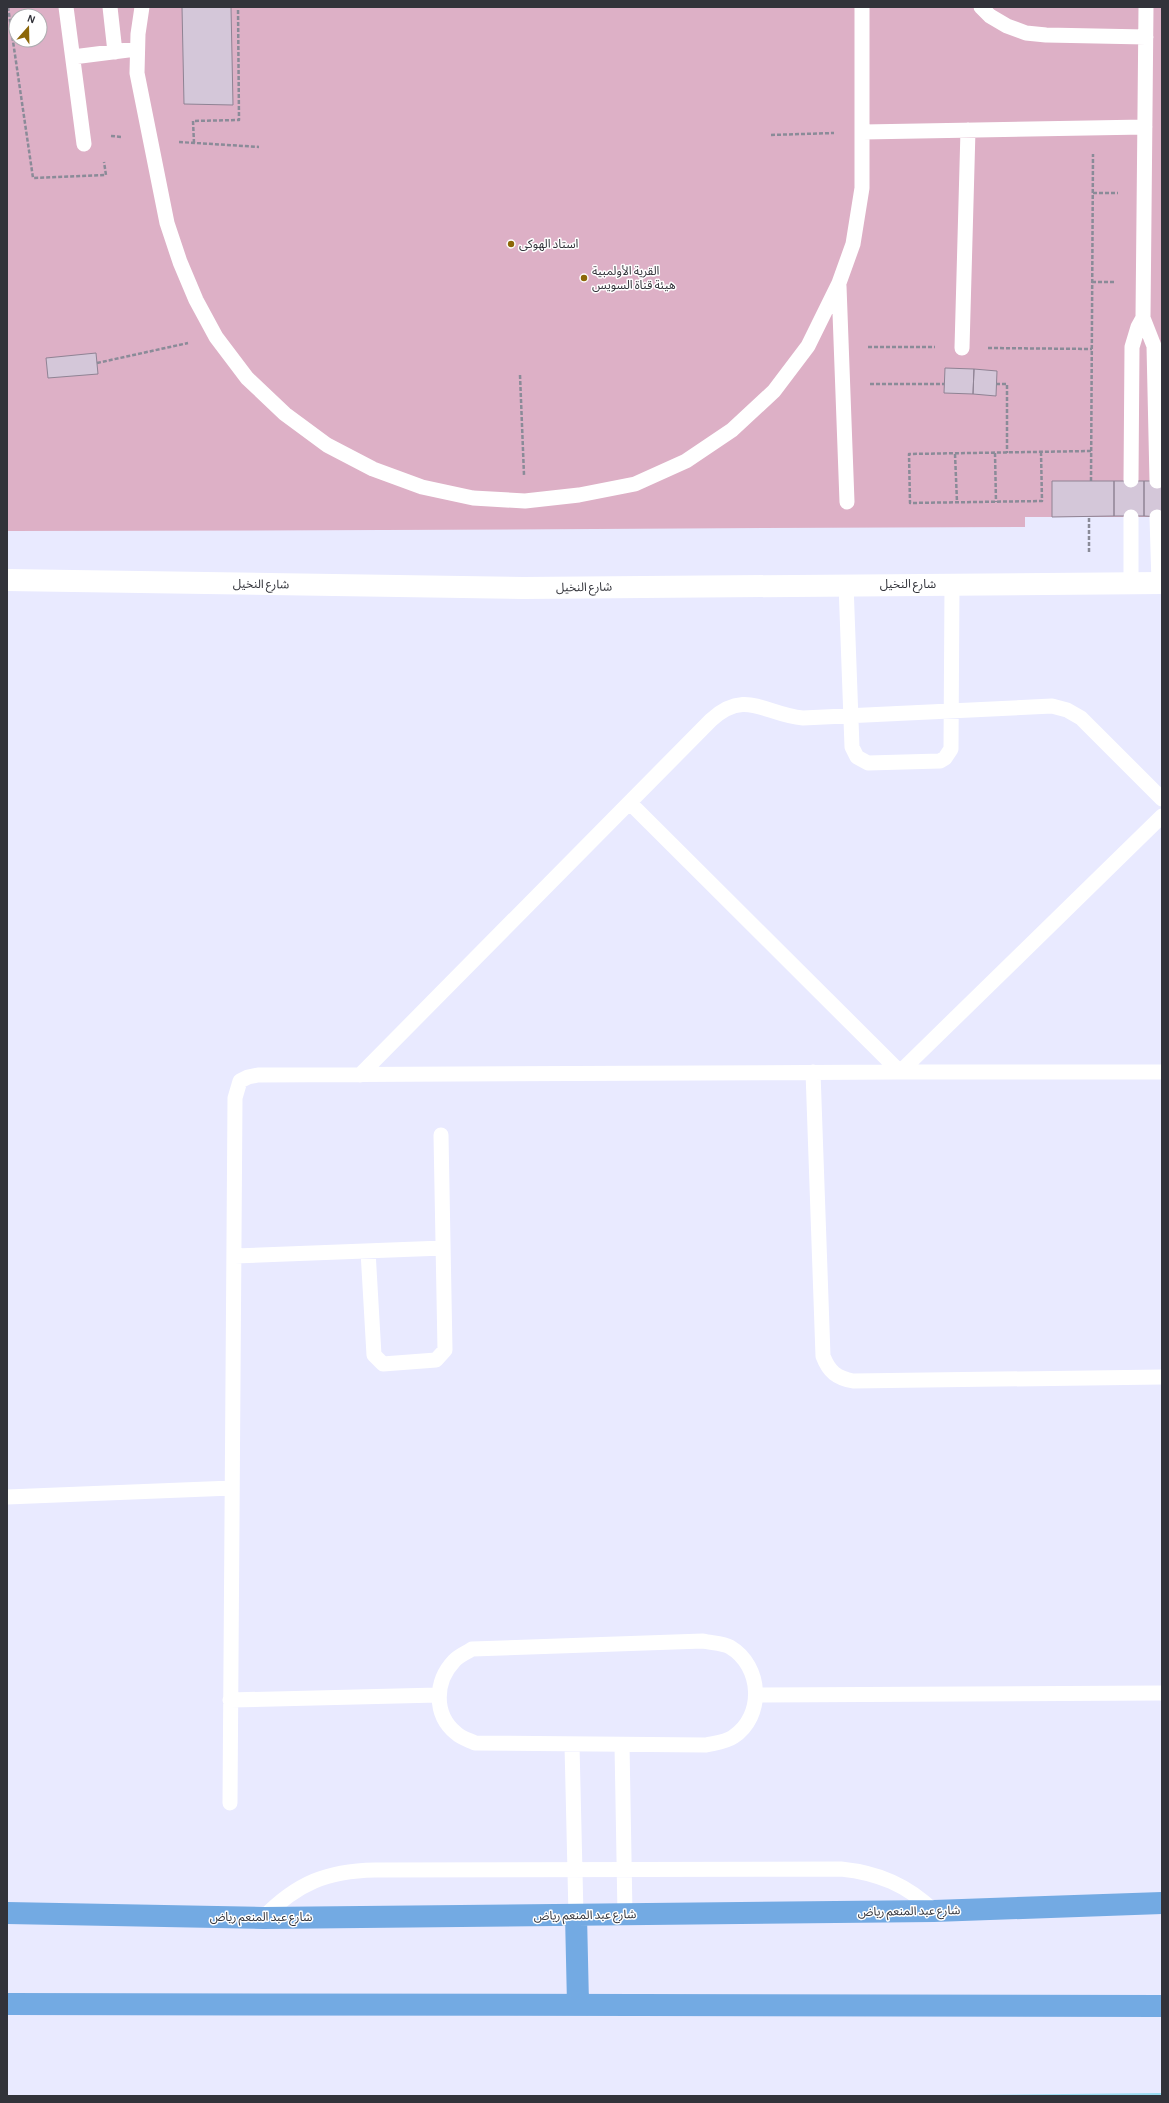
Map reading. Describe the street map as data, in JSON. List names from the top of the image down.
{
  "streets": {
    "highway": ["شارع عبد المنعم رياض"],
    "street": ["شارع النخيل"]
  },
  "places": ["استاد الهوكى", "القرية الأولمبية هيئة قناة السويس"],
  "north": "top"
}
